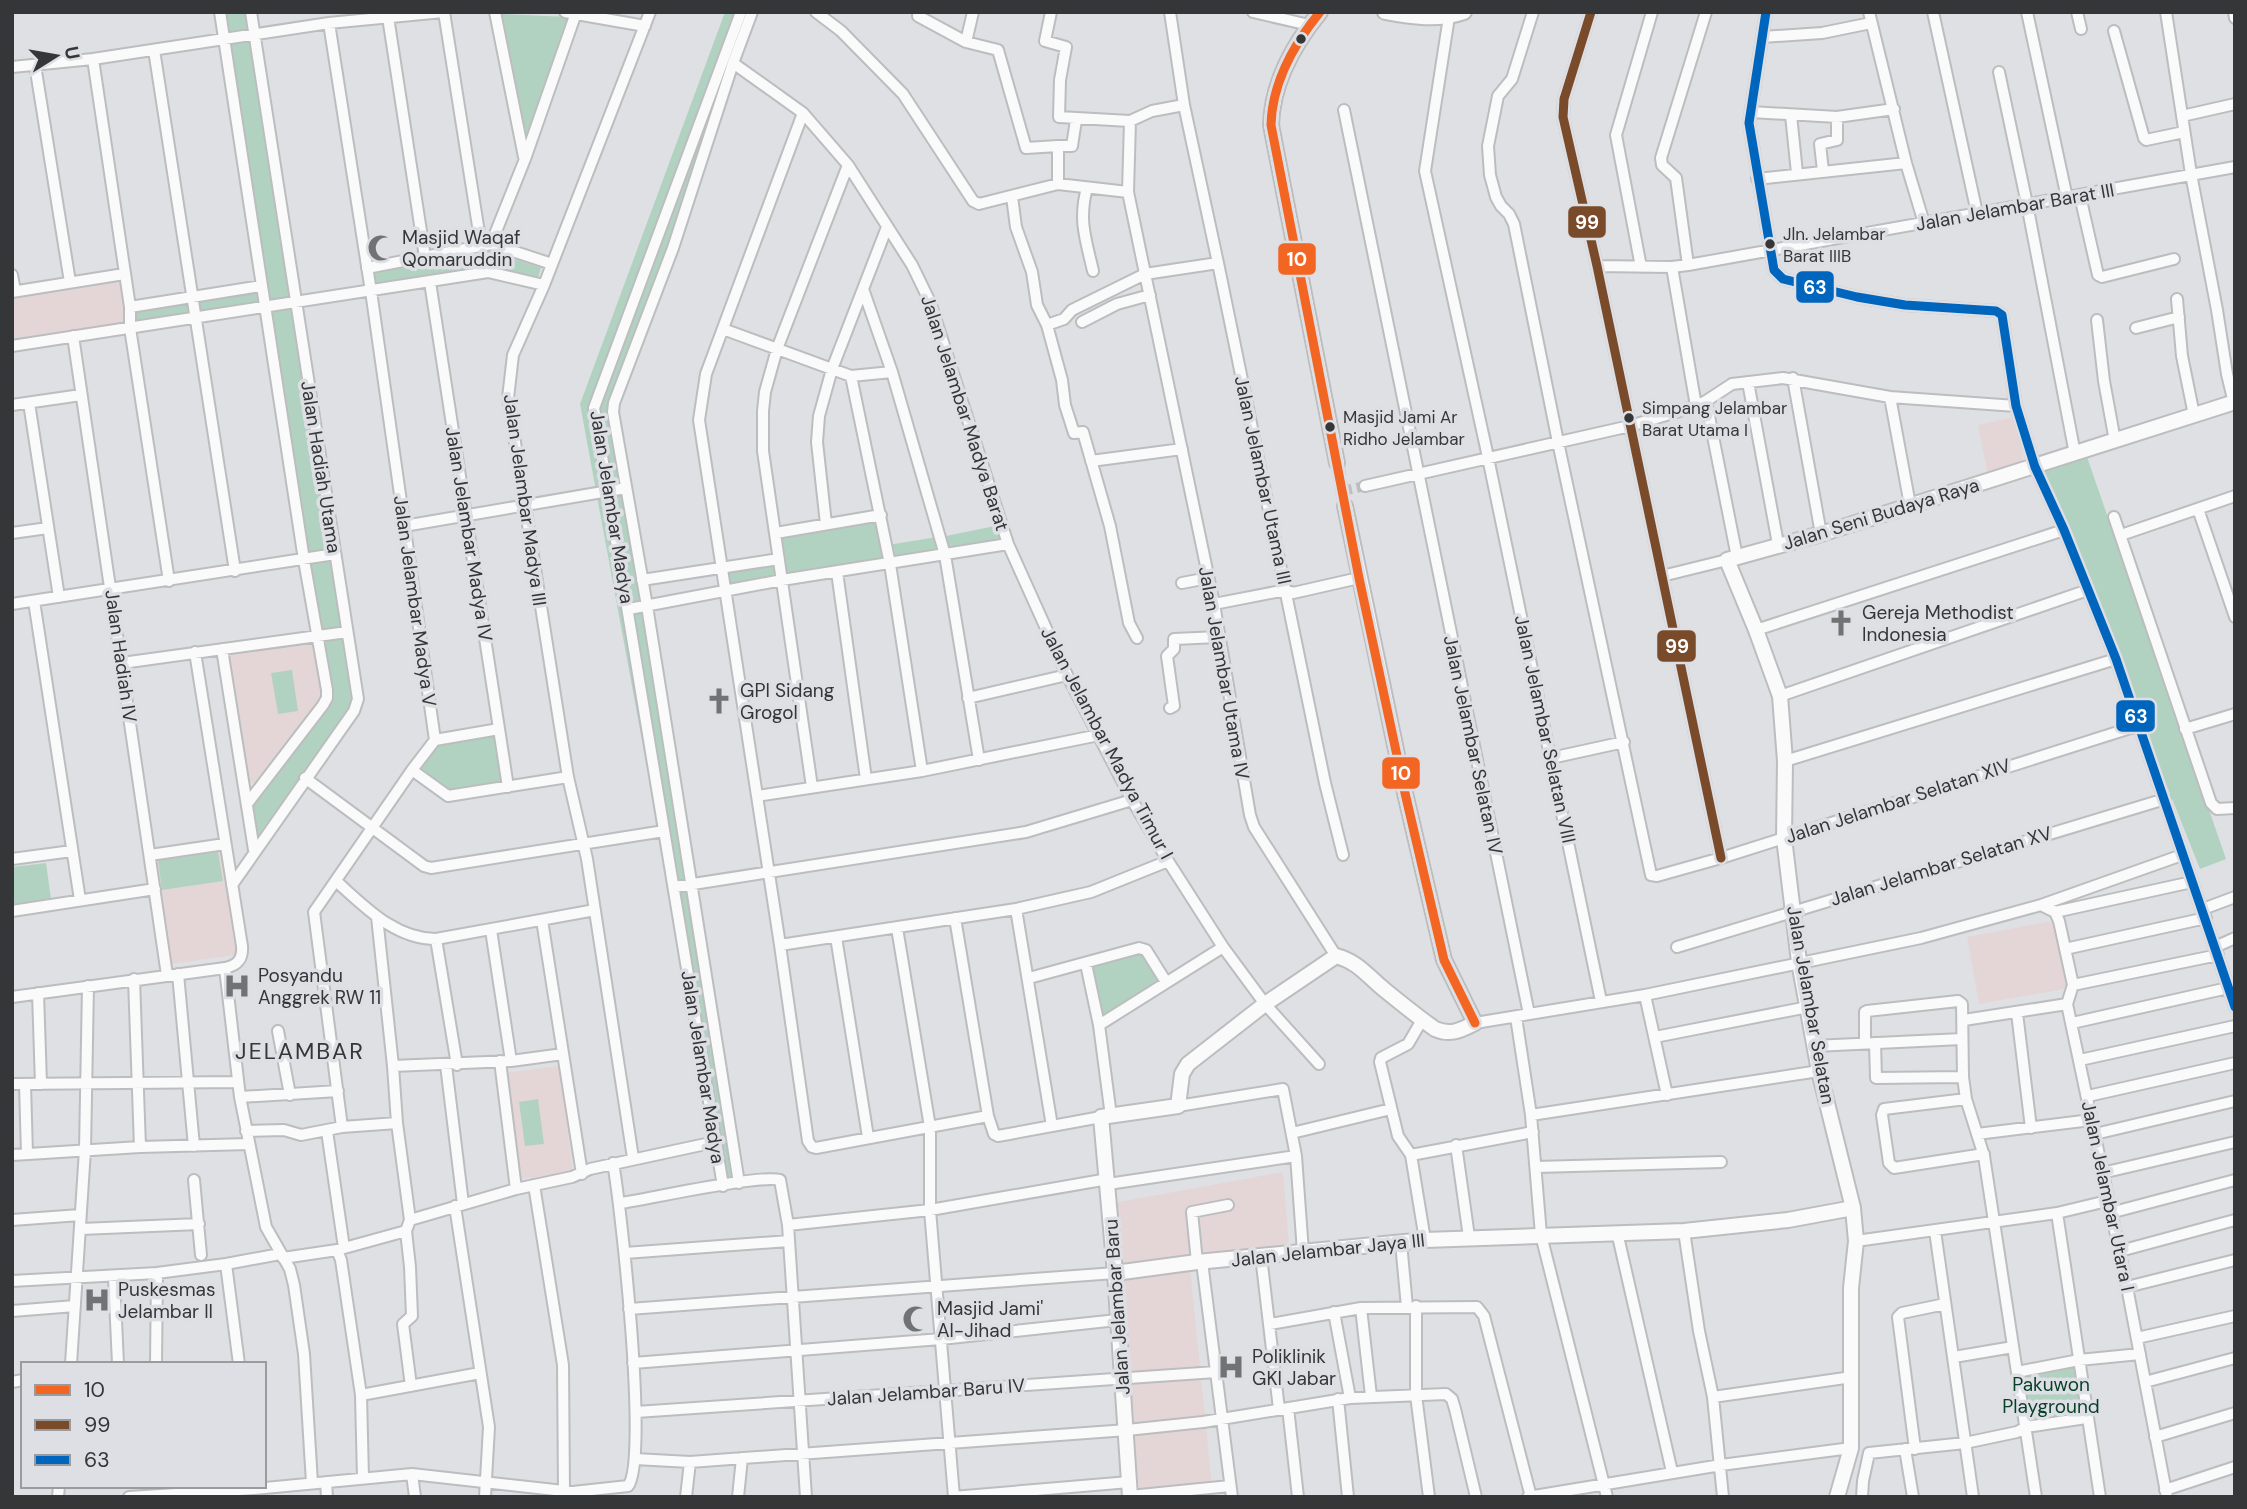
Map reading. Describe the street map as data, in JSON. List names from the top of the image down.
{
  "streets": {
    "street": [
      "Jalan Jelambar Barat III",
      "Jalan Jelambar Madya Barat",
      "Jalan Hadiah Utama",
      "Jalan Jelambar Utama III",
      "Jalan Jelambar Madya III",
      "Jalan Jelambar Madya",
      "Jalan Seni Budaya Raya",
      "Jalan Jelambar Madya IV",
      "Jalan Jelambar Madya V",
      "Jalan Hadiah IV",
      "Jalan Jelambar Utama IV",
      "Jalan Jelambar Selatan VIII",
      "Jalan Jelambar Madya Timur I",
      "Jalan Jelambar Selatan IV",
      "Jalan Jelambar Selatan XIV",
      "Jalan Jelambar Selatan XV",
      "Jalan Jelambar Selatan",
      "Jalan Jelambar Utara I",
      "Jalan Jelambar Jaya III",
      "Jalan Jelambar Baru",
      "Jalan Jelambar Baru IV"
    ]
  },
  "crossings": [
    ["Jalan Jelambar Barat III", "Jalan Jelambar Selatan"],
    ["Jalan Jelambar Madya Barat", "Jalan Jelambar Madya"],
    ["Jalan Jelambar Madya Barat", "Jalan Jelambar Madya Timur I"],
    ["Jalan Seni Budaya Raya", "Jalan Jelambar Selatan"],
    ["Jalan Jelambar Selatan XIV", "Jalan Jelambar Selatan"],
    ["Jalan Jelambar Selatan XV", "Jalan Jelambar Selatan"],
    ["Jalan Jelambar Selatan", "Jalan Jelambar Jaya III"],
    ["Jalan Jelambar Jaya III", "Jalan Jelambar Baru"],
    ["Jalan Jelambar Baru", "Jalan Jelambar Baru IV"]
  ],
  "districts": ["JELAMBAR"],
  "parks": ["Pakuwon Playground"],
  "places": {
    "other": ["Jln. Jelambar Barat IIIB", "Simpang Jelambar Barat Utama I", "Masjid Jami Ar Ridho Jelambar"],
    "mosque": ["Masjid Waqaf Qomaruddin", "Masjid Jami' Al-Jihad"],
    "church": ["Gereja Methodist Indonesia", "GPI Sidang Grogol"],
    "hospital": ["Posyandu Anggrek RW 11", "Puskesmas Jelambar II", "Poliklinik GKI Jabar"]
  },
  "lines": ["transit line 10", "transit line 99", "transit line 63"],
  "legend": ["10", "99", "63"],
  "north": "right"
}
